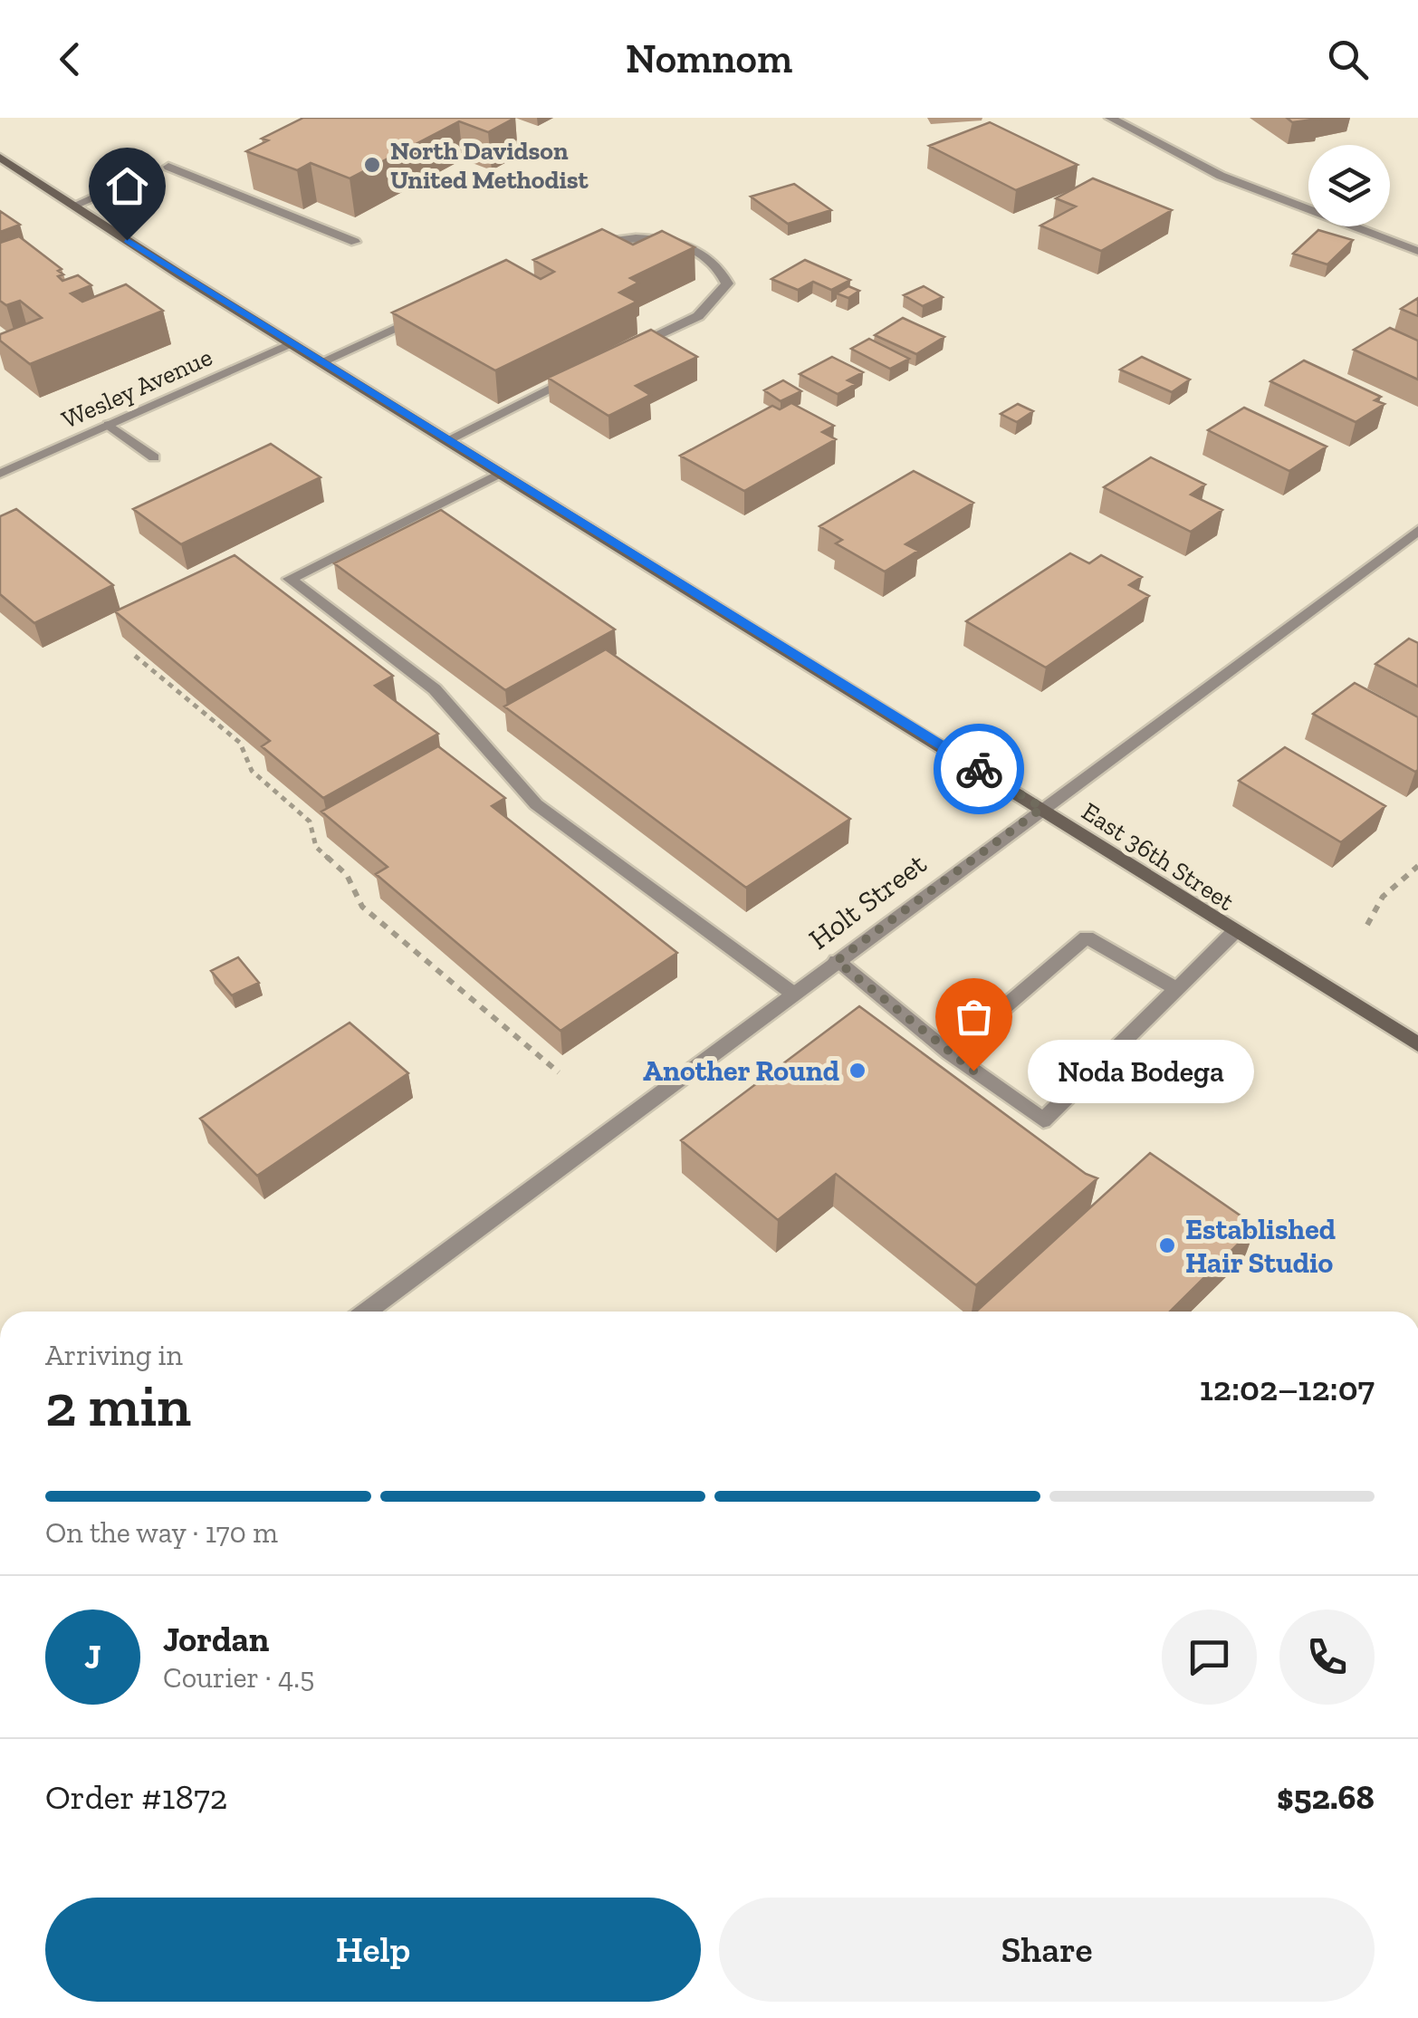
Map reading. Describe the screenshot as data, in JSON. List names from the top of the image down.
{
  "streets": {
    "street": ["Wesley Avenue", "East 36th Street", "Holt Street"]
  },
  "crossings": [
    ["Wesley Avenue", "East 36th Street"],
    ["East 36th Street", "Holt Street"]
  ],
  "places": [
    "North Davidson United Methodist",
    "Another Round",
    "Noda Bodega",
    "Established Hair Studio"
  ],
  "page": {
    "header": "Nomnom",
    "bubble": "Noda Bodega",
    "heading": ["2 min", "Arriving in", "12:02–12:07"],
    "panel": [
      "Jordan",
      "Courier · 4.5",
      "Order #1872",
      "$52.68"
    ],
    "bar": "On the way · 170 m",
    "round": "J",
    "buttons": ["Help", "Share"]
  }
}
